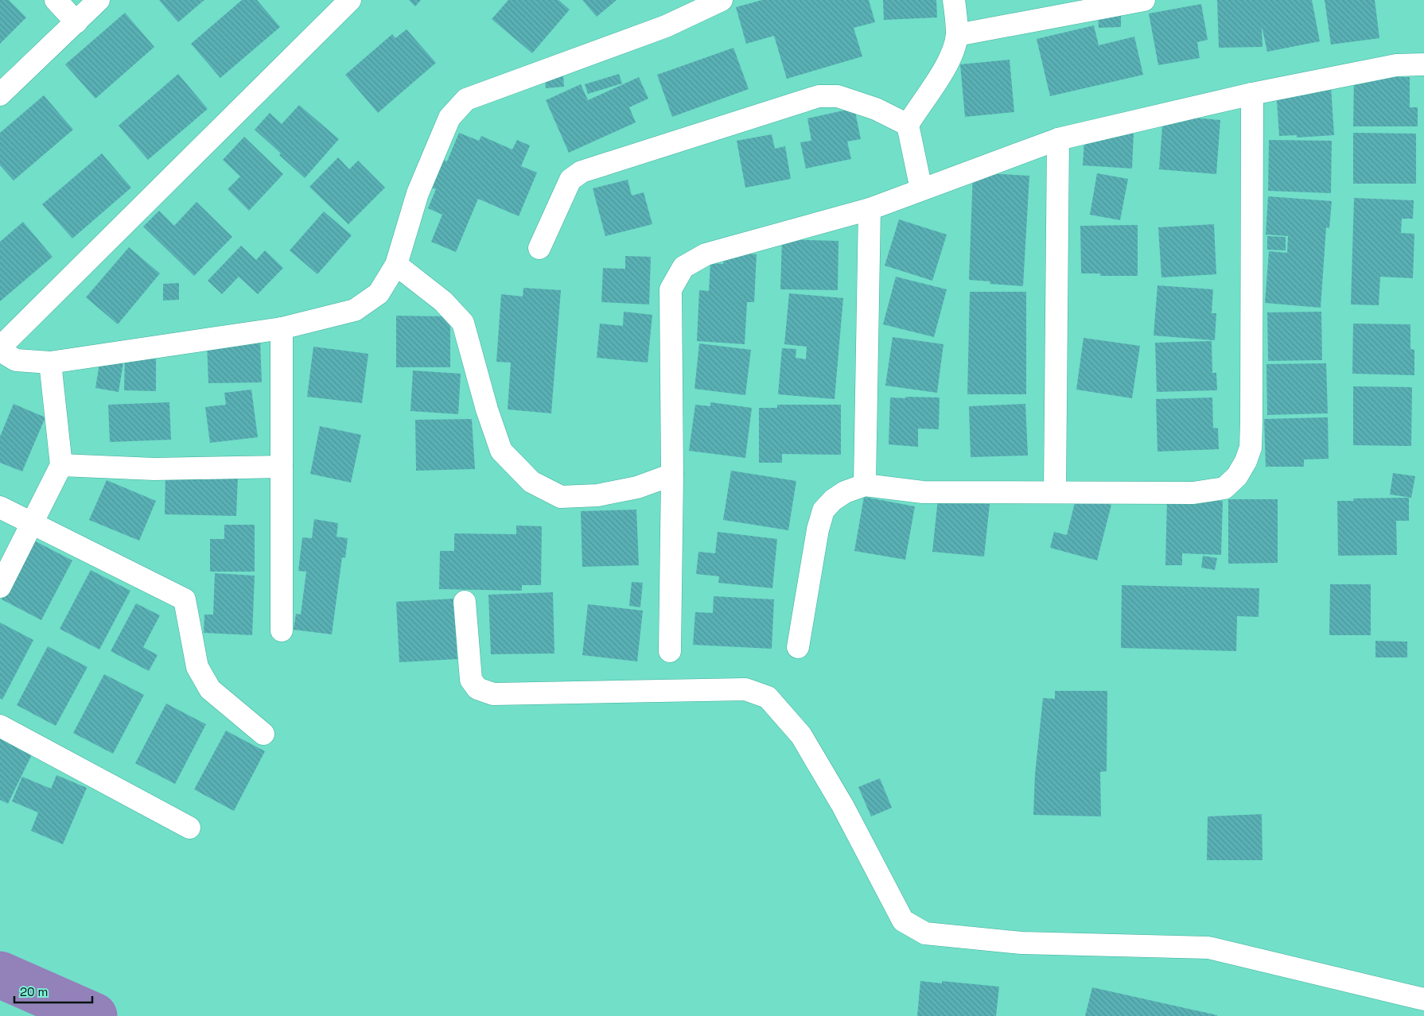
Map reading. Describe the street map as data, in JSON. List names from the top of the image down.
{
  "scale_bar": "20 m"
}
